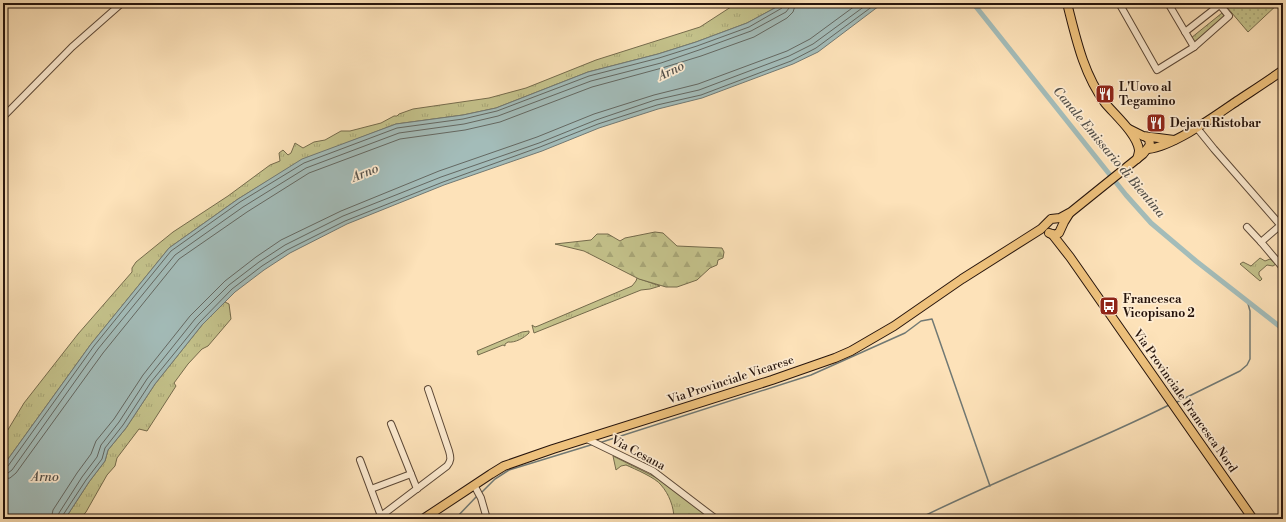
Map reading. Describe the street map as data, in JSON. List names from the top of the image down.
{
  "streets": {
    "main road": ["Via Provinciale Vicarese", "Via Provinciale Francesca Nord"],
    "street": ["Via Cesana"]
  },
  "crossings": [
    ["Via Provinciale Vicarese", "Via Cesana"]
  ],
  "water": ["Arno", "Canale Emissario di Bientina"],
  "places": {
    "restaurant": ["L'Uovo al Tegamino", "Dejavu Ristobar"],
    "bus stop": ["Francesca Vicopisano 2"]
  }
}
